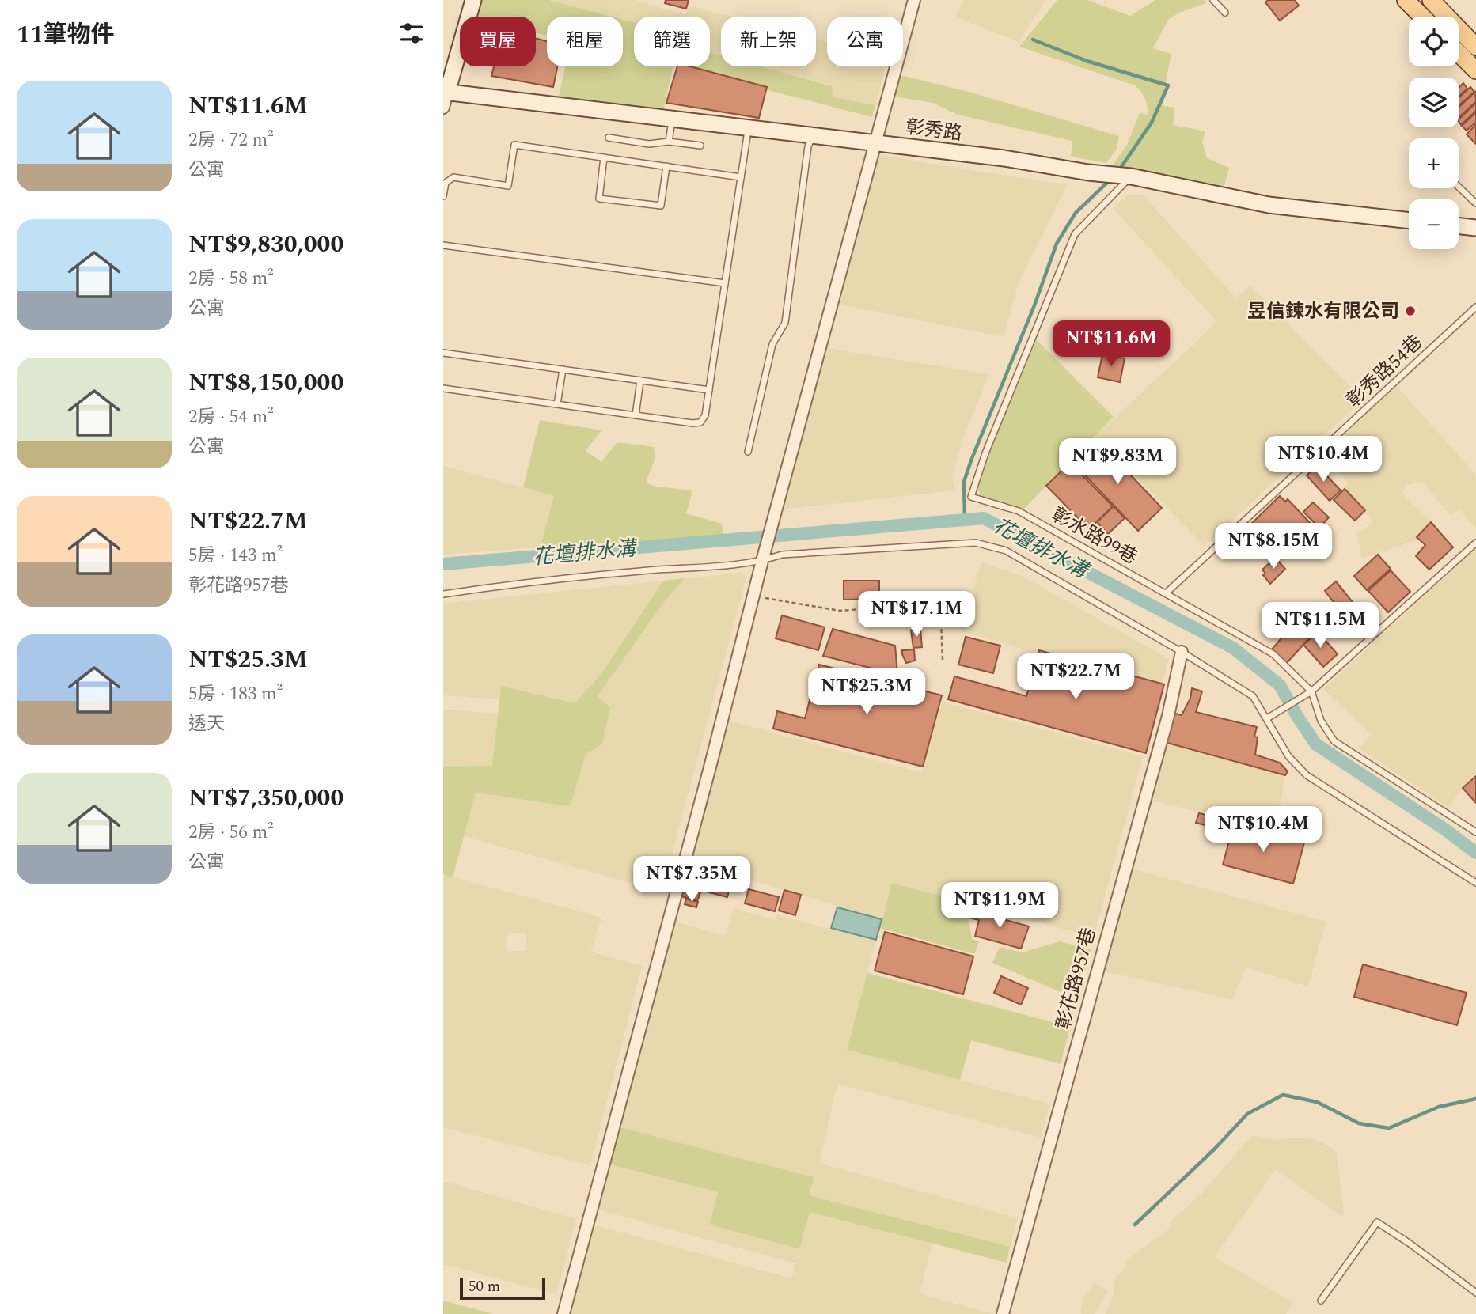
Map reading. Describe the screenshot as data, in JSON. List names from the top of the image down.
{
  "streets": {
    "street": ["彰秀路", "彰花路957巷"],
    "lane": ["彰秀路54巷", "彰水路99巷"]
  },
  "crossings": [
    ["彰秀路", "彰水路99巷"],
    ["彰秀路54巷", "彰水路99巷"]
  ],
  "water": ["花壇排水溝"],
  "places": ["昱信鍊水有限公司"],
  "scale_bar": "50 m",
  "page": {
    "heading": "11筆物件",
    "map_buttons": ["+", "−"],
    "chip": [
      "買屋",
      "租屋",
      "篩選",
      "新上架",
      "公寓"
    ],
    "list": [
      {
        "name": "NT$11.6M",
        "note": "2房 · 72 m² · 公寓"
      },
      {
        "name": "NT$9,830,000",
        "note": "2房 · 58 m² · 公寓"
      },
      {
        "name": "NT$8,150,000",
        "note": "2房 · 54 m² · 公寓"
      },
      {
        "name": "NT$22.7M",
        "note": "5房 · 143 m² · 彰花路957巷"
      },
      {
        "name": "NT$25.3M",
        "note": "5房 · 183 m² · 透天"
      },
      {
        "name": "NT$7,350,000",
        "note": "2房 · 56 m² · 公寓"
      }
    ],
    "price": [
      "NT$11.6M",
      "NT$10.4M",
      "NT$9.83M",
      "NT$8.15M",
      "NT$17.1M",
      "NT$11.5M",
      "NT$22.7M",
      "NT$25.3M",
      "NT$10.4M",
      "NT$7.35M",
      "NT$11.9M"
    ],
    "scale": "50 m"
  }
}
